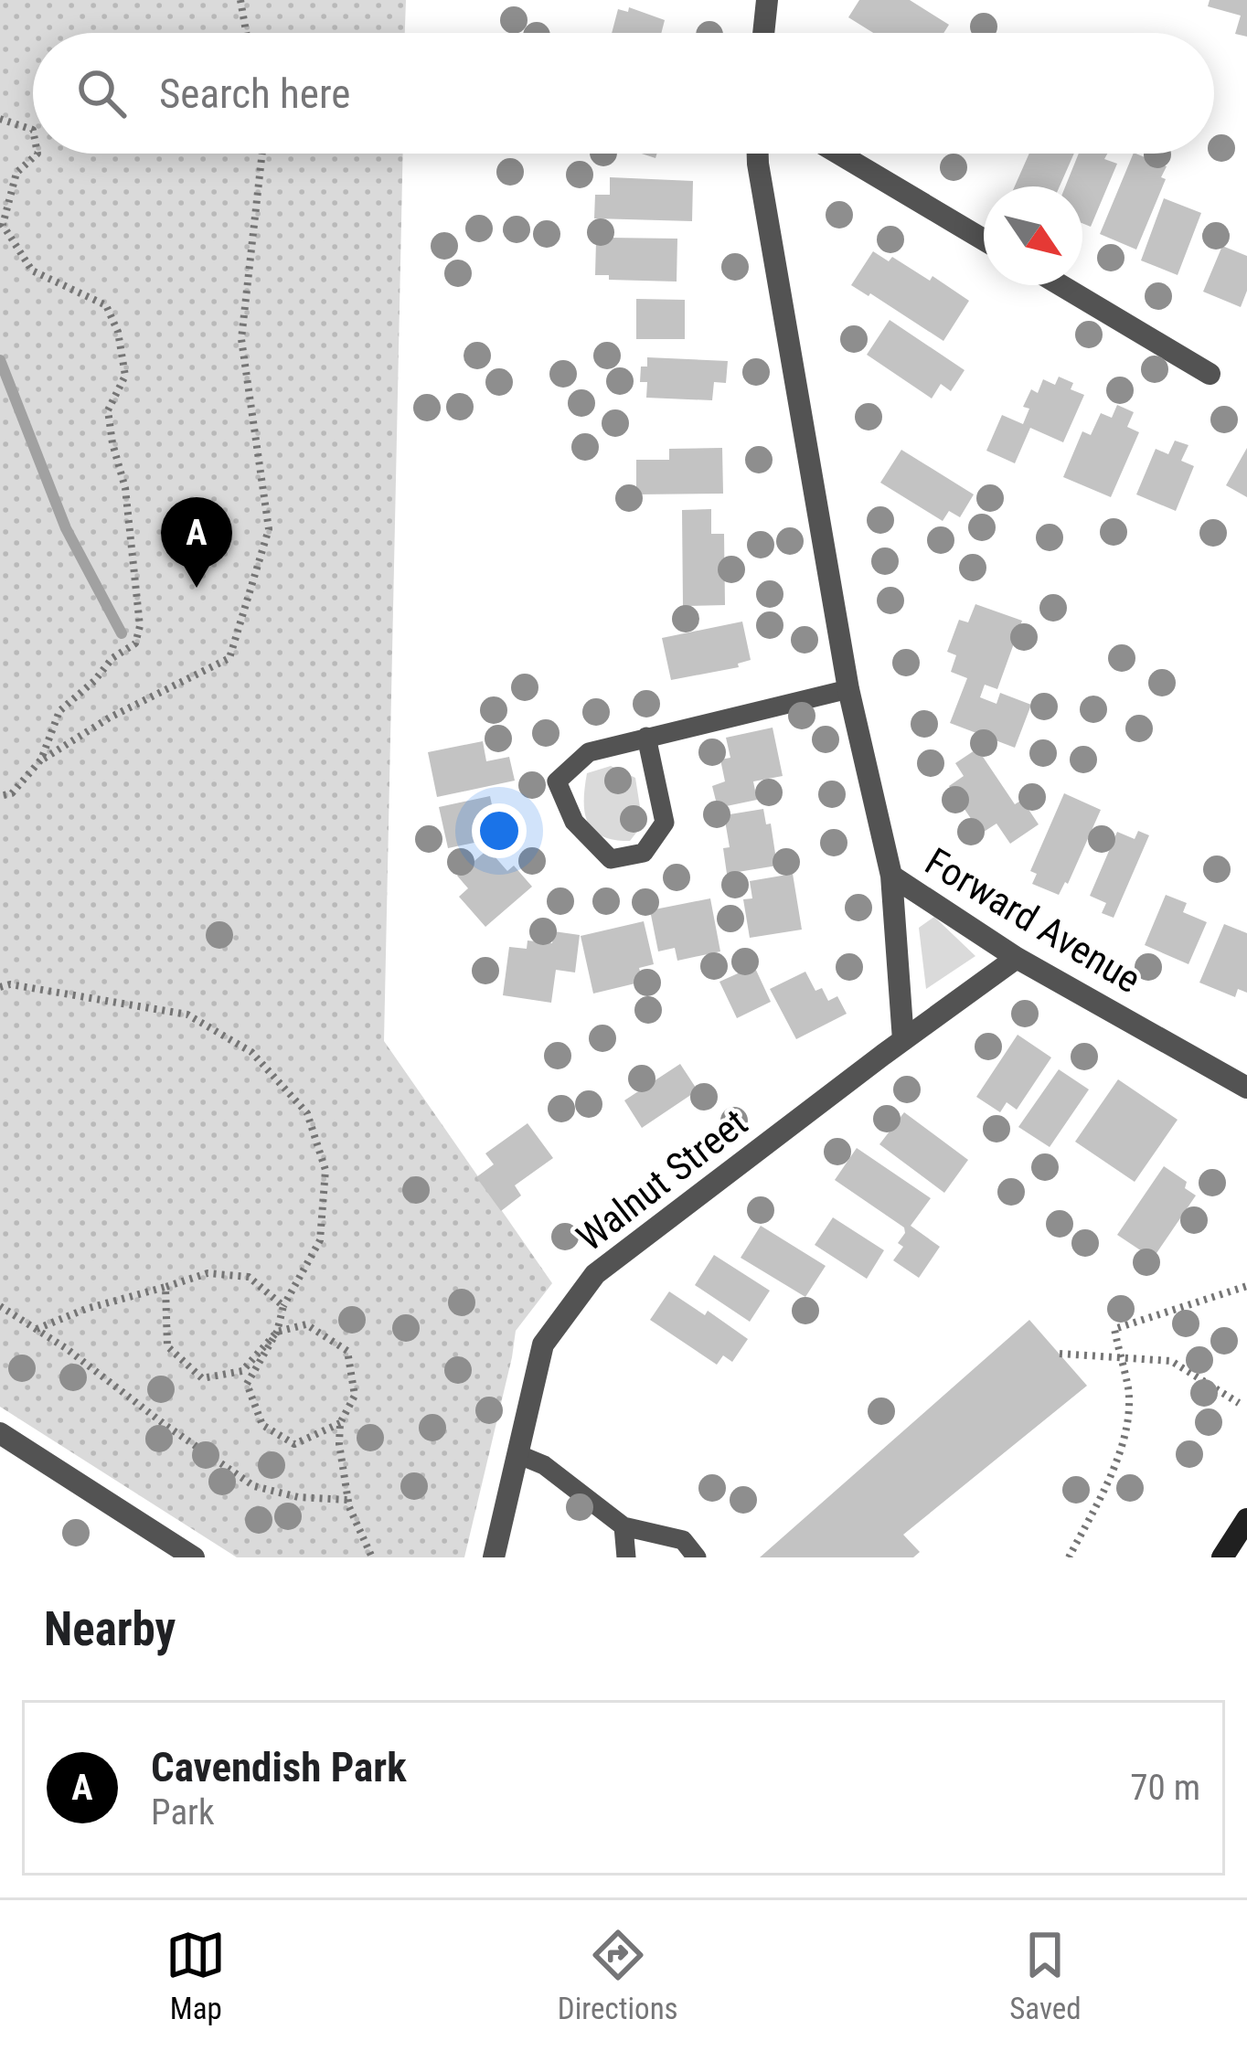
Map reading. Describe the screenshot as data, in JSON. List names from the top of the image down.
{
  "streets": {
    "street": ["Forward Avenue", "Walnut Street"]
  },
  "crossings": [
    ["Forward Avenue", "Walnut Street"]
  ],
  "north": "bottom right",
  "page": {
    "search": "Search here",
    "pins": "A",
    "heading": "Nearby",
    "list": [
      {
        "mark": "A",
        "name": "Cavendish Park",
        "note": "Park",
        "value": "70 m"
      }
    ],
    "nav": ["Map", "Directions", "Saved"]
  }
}
